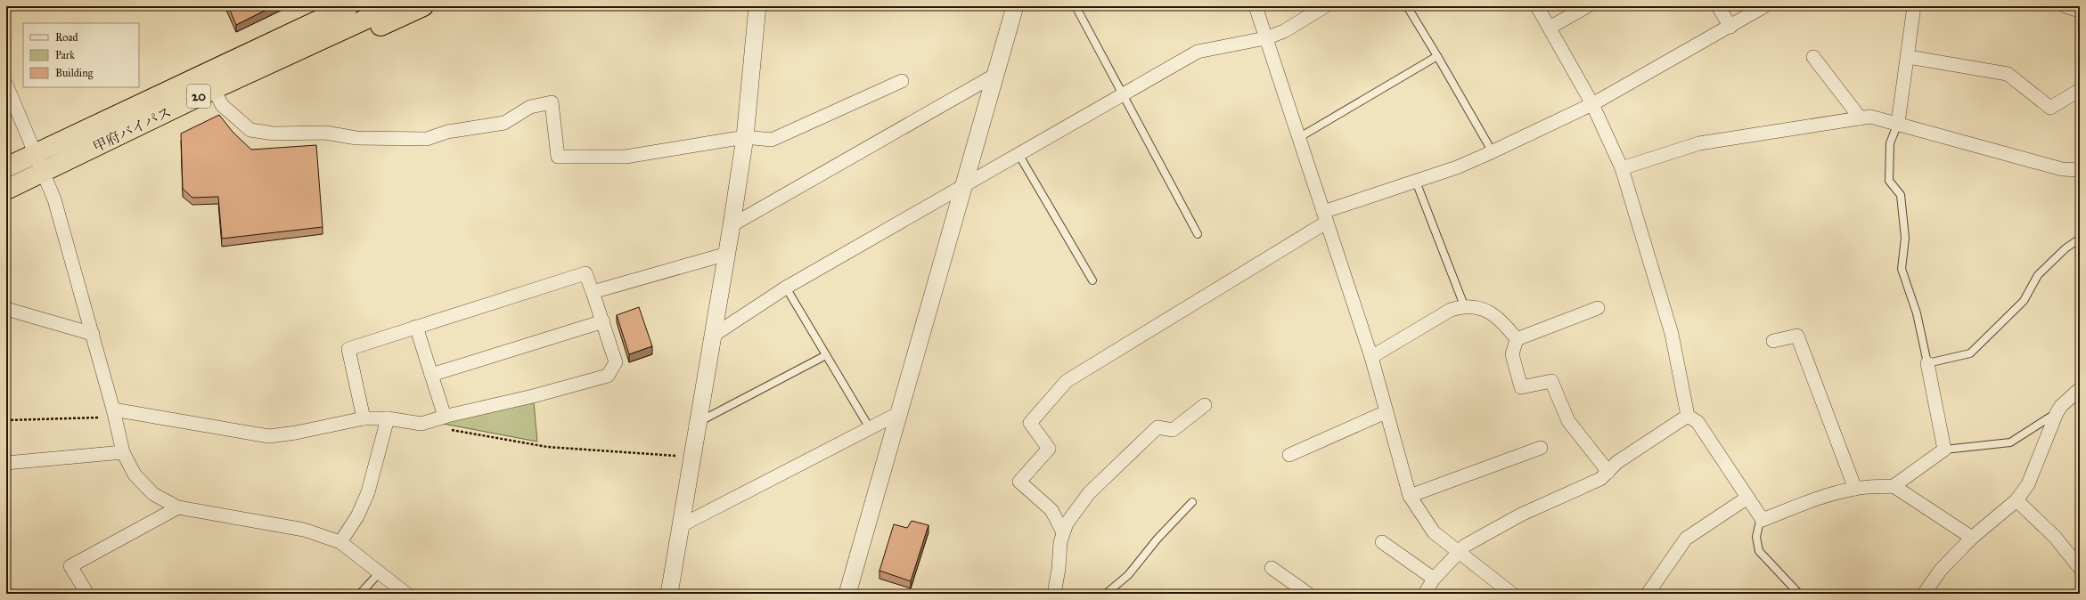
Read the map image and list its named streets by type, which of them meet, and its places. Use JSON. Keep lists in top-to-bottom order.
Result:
{
  "streets": {
    "highway": ["20", "甲府バイパス"]
  },
  "legend": ["Road", "Park", "Building"]
}
